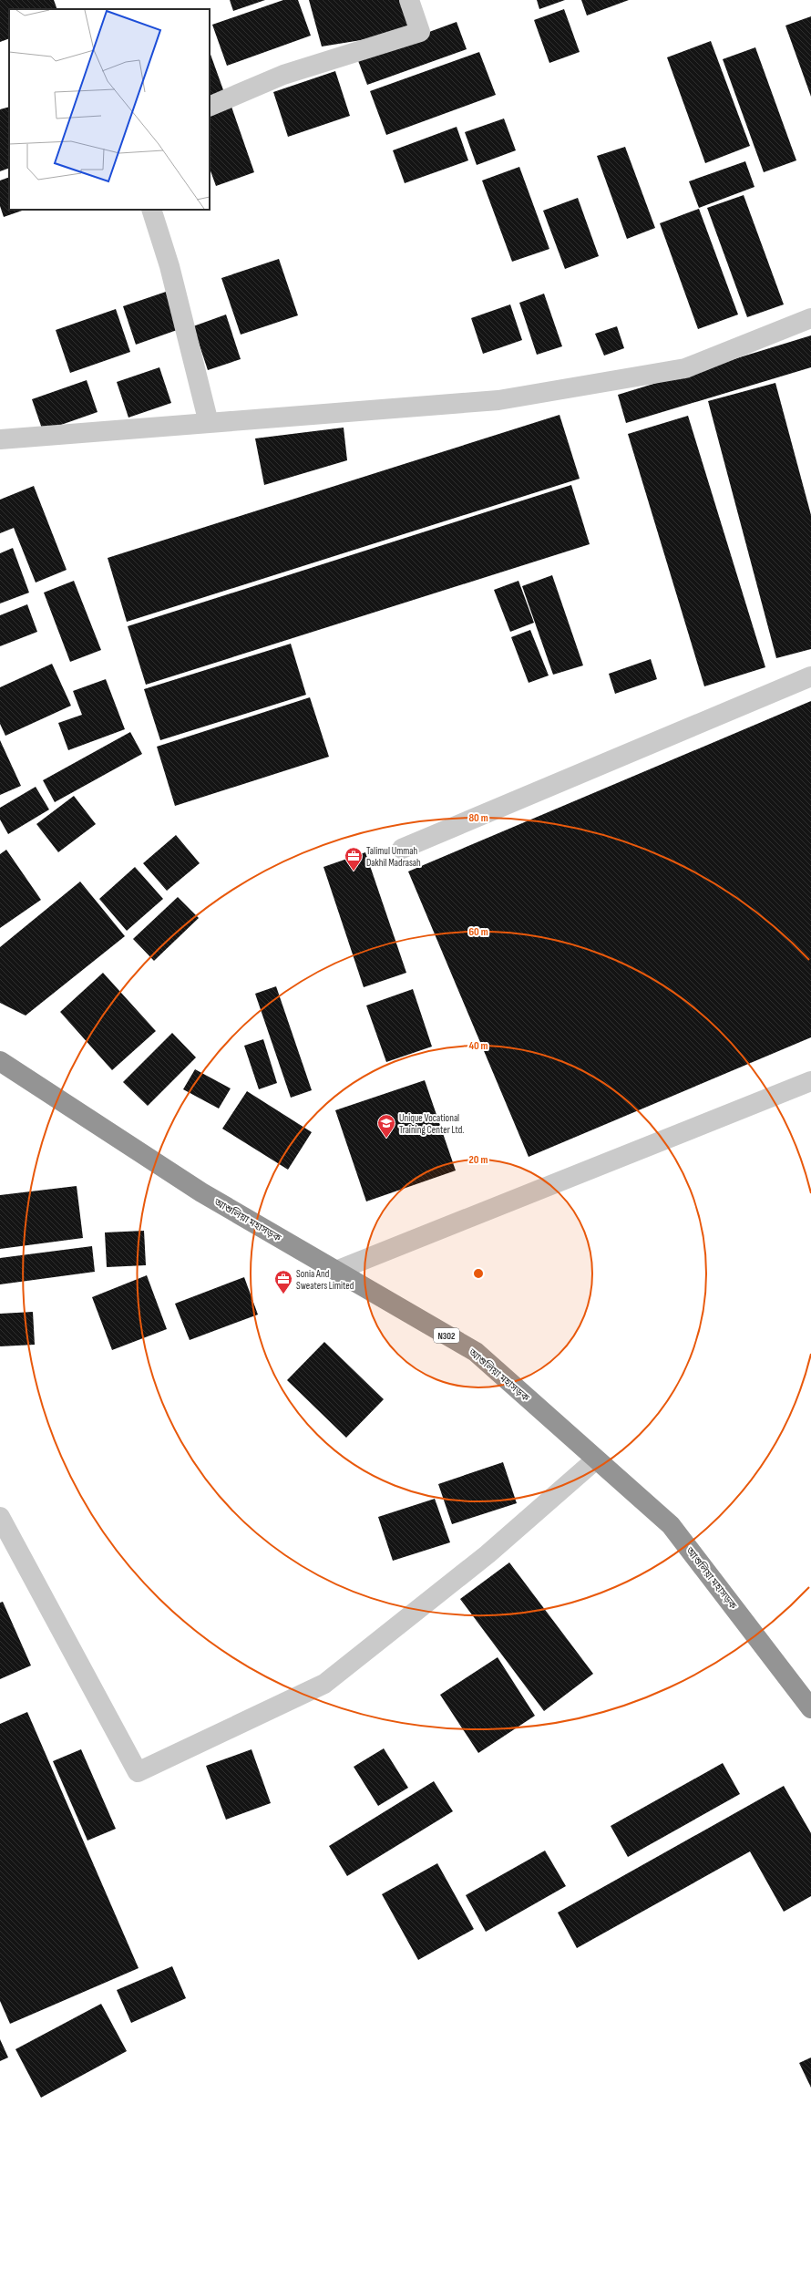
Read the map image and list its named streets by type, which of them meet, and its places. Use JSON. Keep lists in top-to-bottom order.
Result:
{
  "streets": {
    "highway": ["আশুলিয়া মহাসড়ক", "N302"]
  },
  "places": {
    "office": ["Talimul Ummah Dakhil Madrasah", "Sonia And Sweaters Limited"],
    "school or university": ["Unique Vocational Training Center Ltd."]
  },
  "rings": [
    "80 m",
    "60 m",
    "40 m",
    "20 m"
  ]
}
